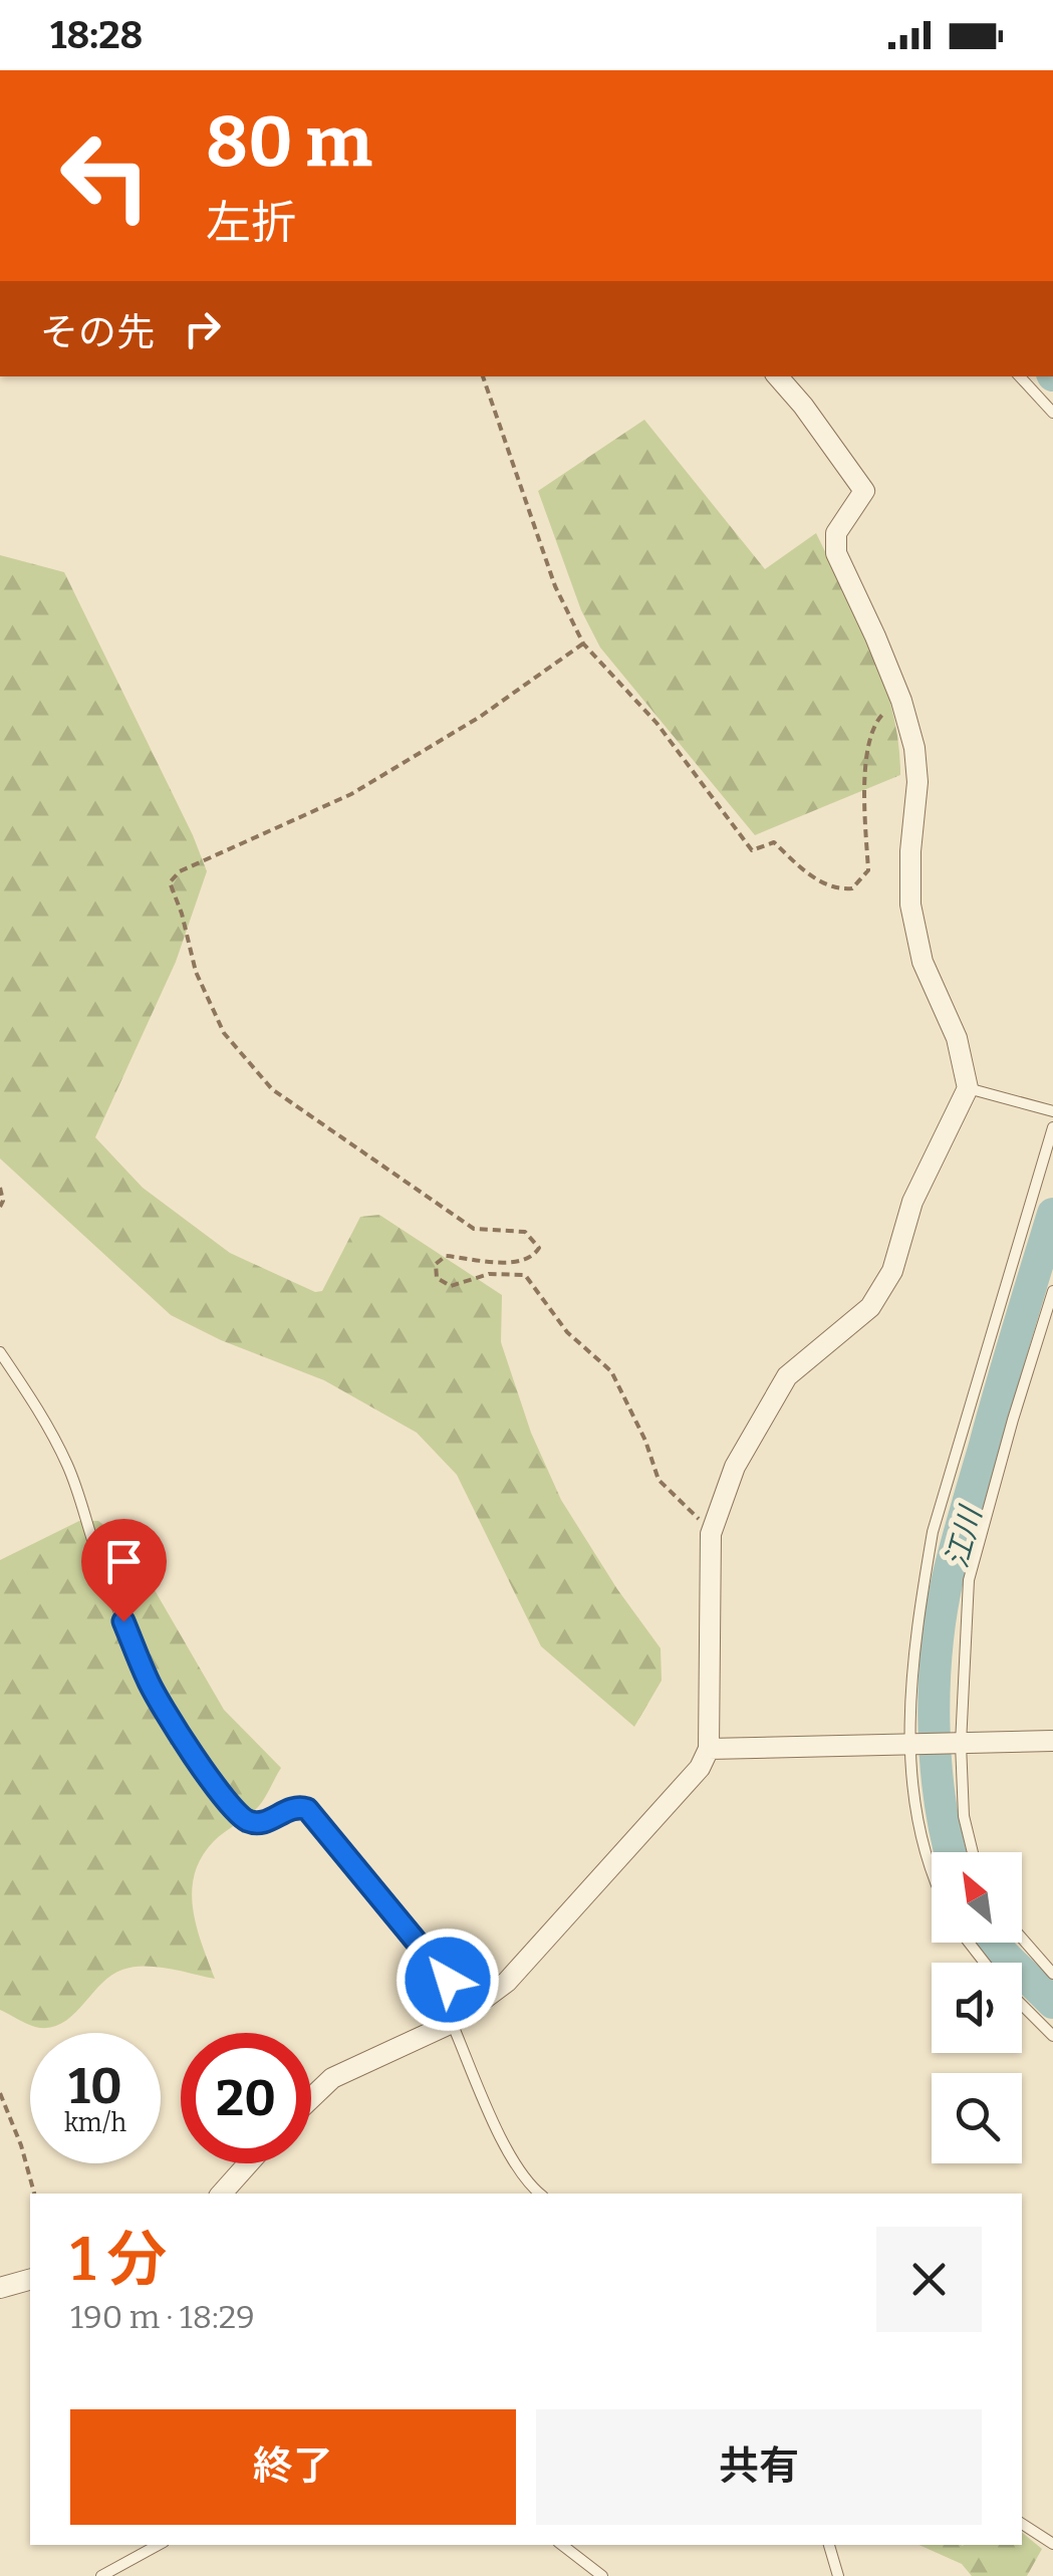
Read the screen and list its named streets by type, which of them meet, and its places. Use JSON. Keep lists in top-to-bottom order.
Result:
{
  "water": ["江川"],
  "north": "top left",
  "page": {
    "status": "18:28",
    "turn": ["80 m", "左折"],
    "then": "その先",
    "speed": "10 km/h",
    "limit": "20",
    "heading": ["1 分", "190 m · 18:29"],
    "buttons": ["終了", "共有"]
  }
}
